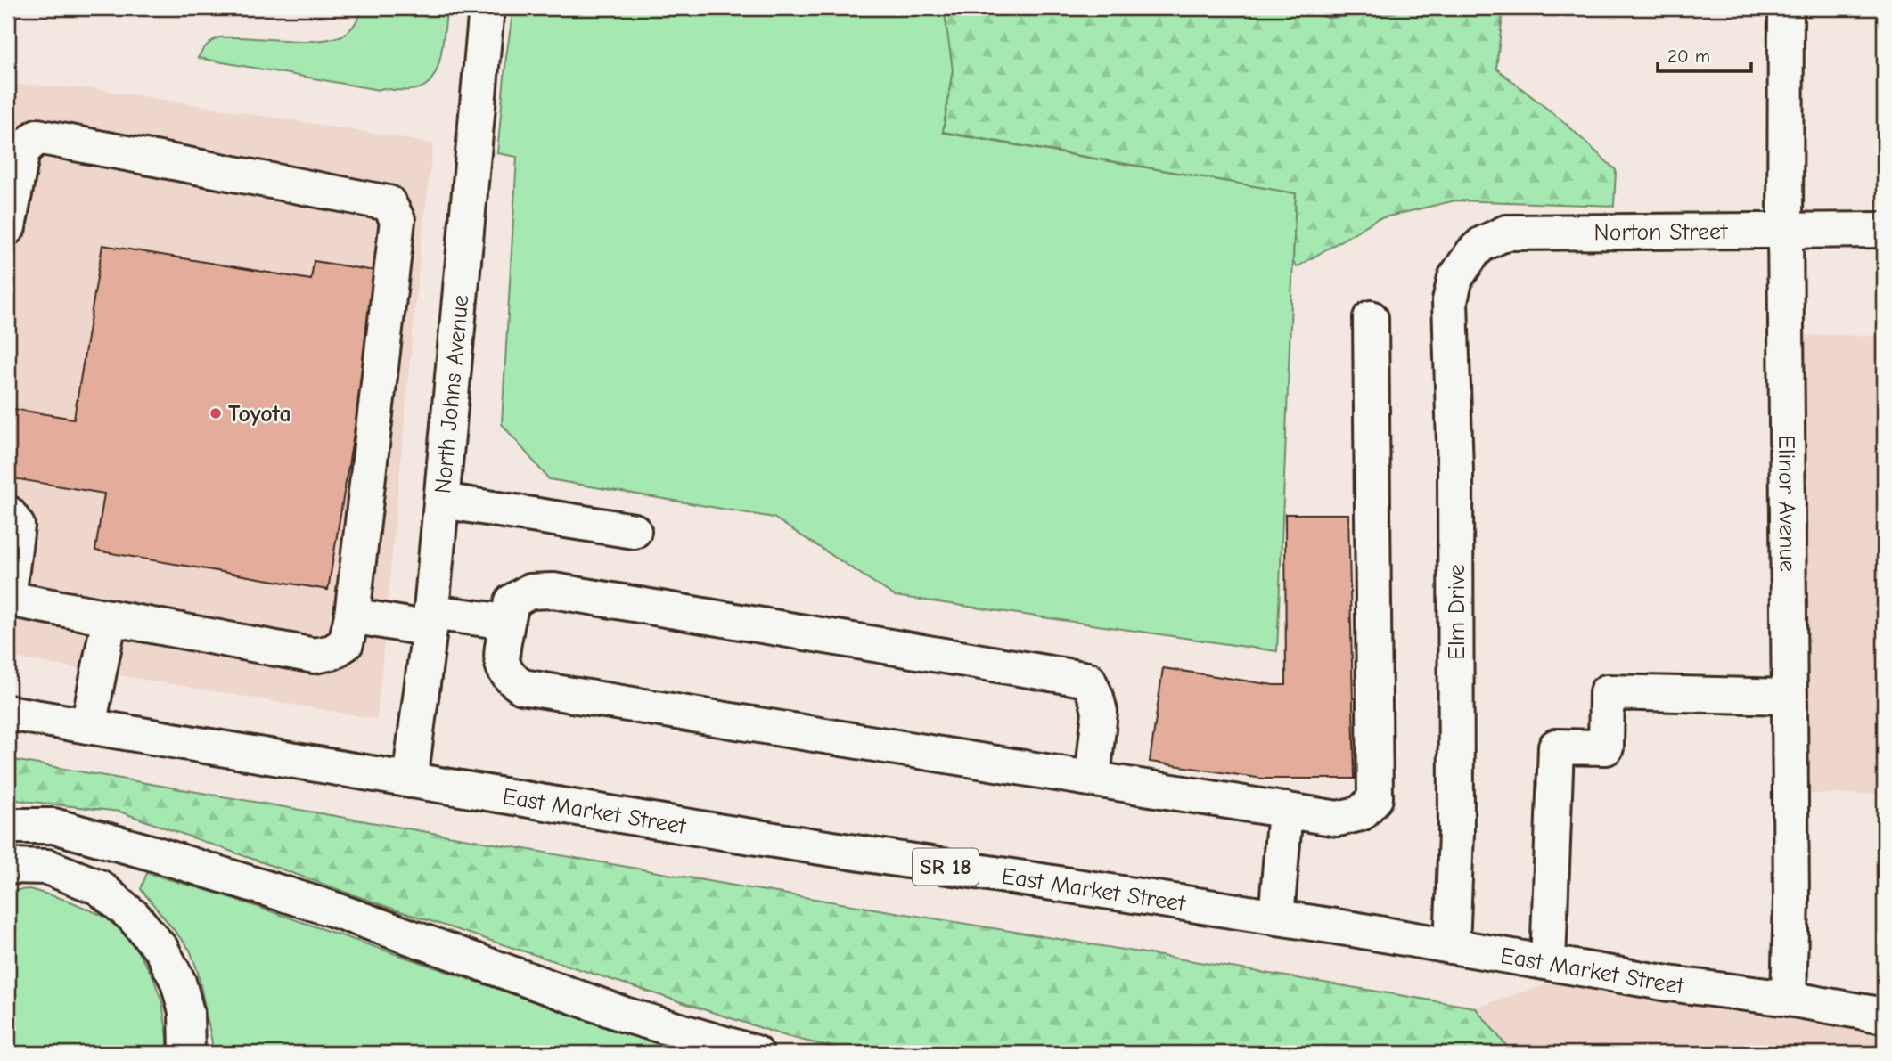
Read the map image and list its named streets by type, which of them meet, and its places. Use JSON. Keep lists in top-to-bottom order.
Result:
{
  "streets": {
    "main road": [
      "Norton Street",
      "North Johns Avenue",
      "Elinor Avenue",
      "Elm Drive",
      "East Market Street",
      "SR 18"
    ]
  },
  "crossings": [
    ["Norton Street", "Elinor Avenue"],
    ["Norton Street", "Elm Drive"],
    ["North Johns Avenue", "East Market Street"],
    ["Elinor Avenue", "East Market Street"],
    ["Elm Drive", "East Market Street"]
  ],
  "places": ["Toyota"],
  "scale_bar": "20 m"
}
